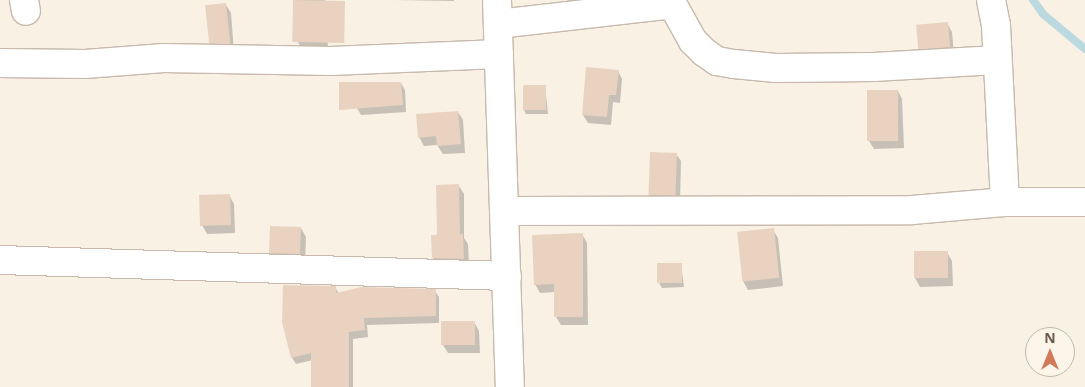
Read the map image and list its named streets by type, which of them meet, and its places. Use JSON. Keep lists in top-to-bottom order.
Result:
{
  "north": "top"
}
